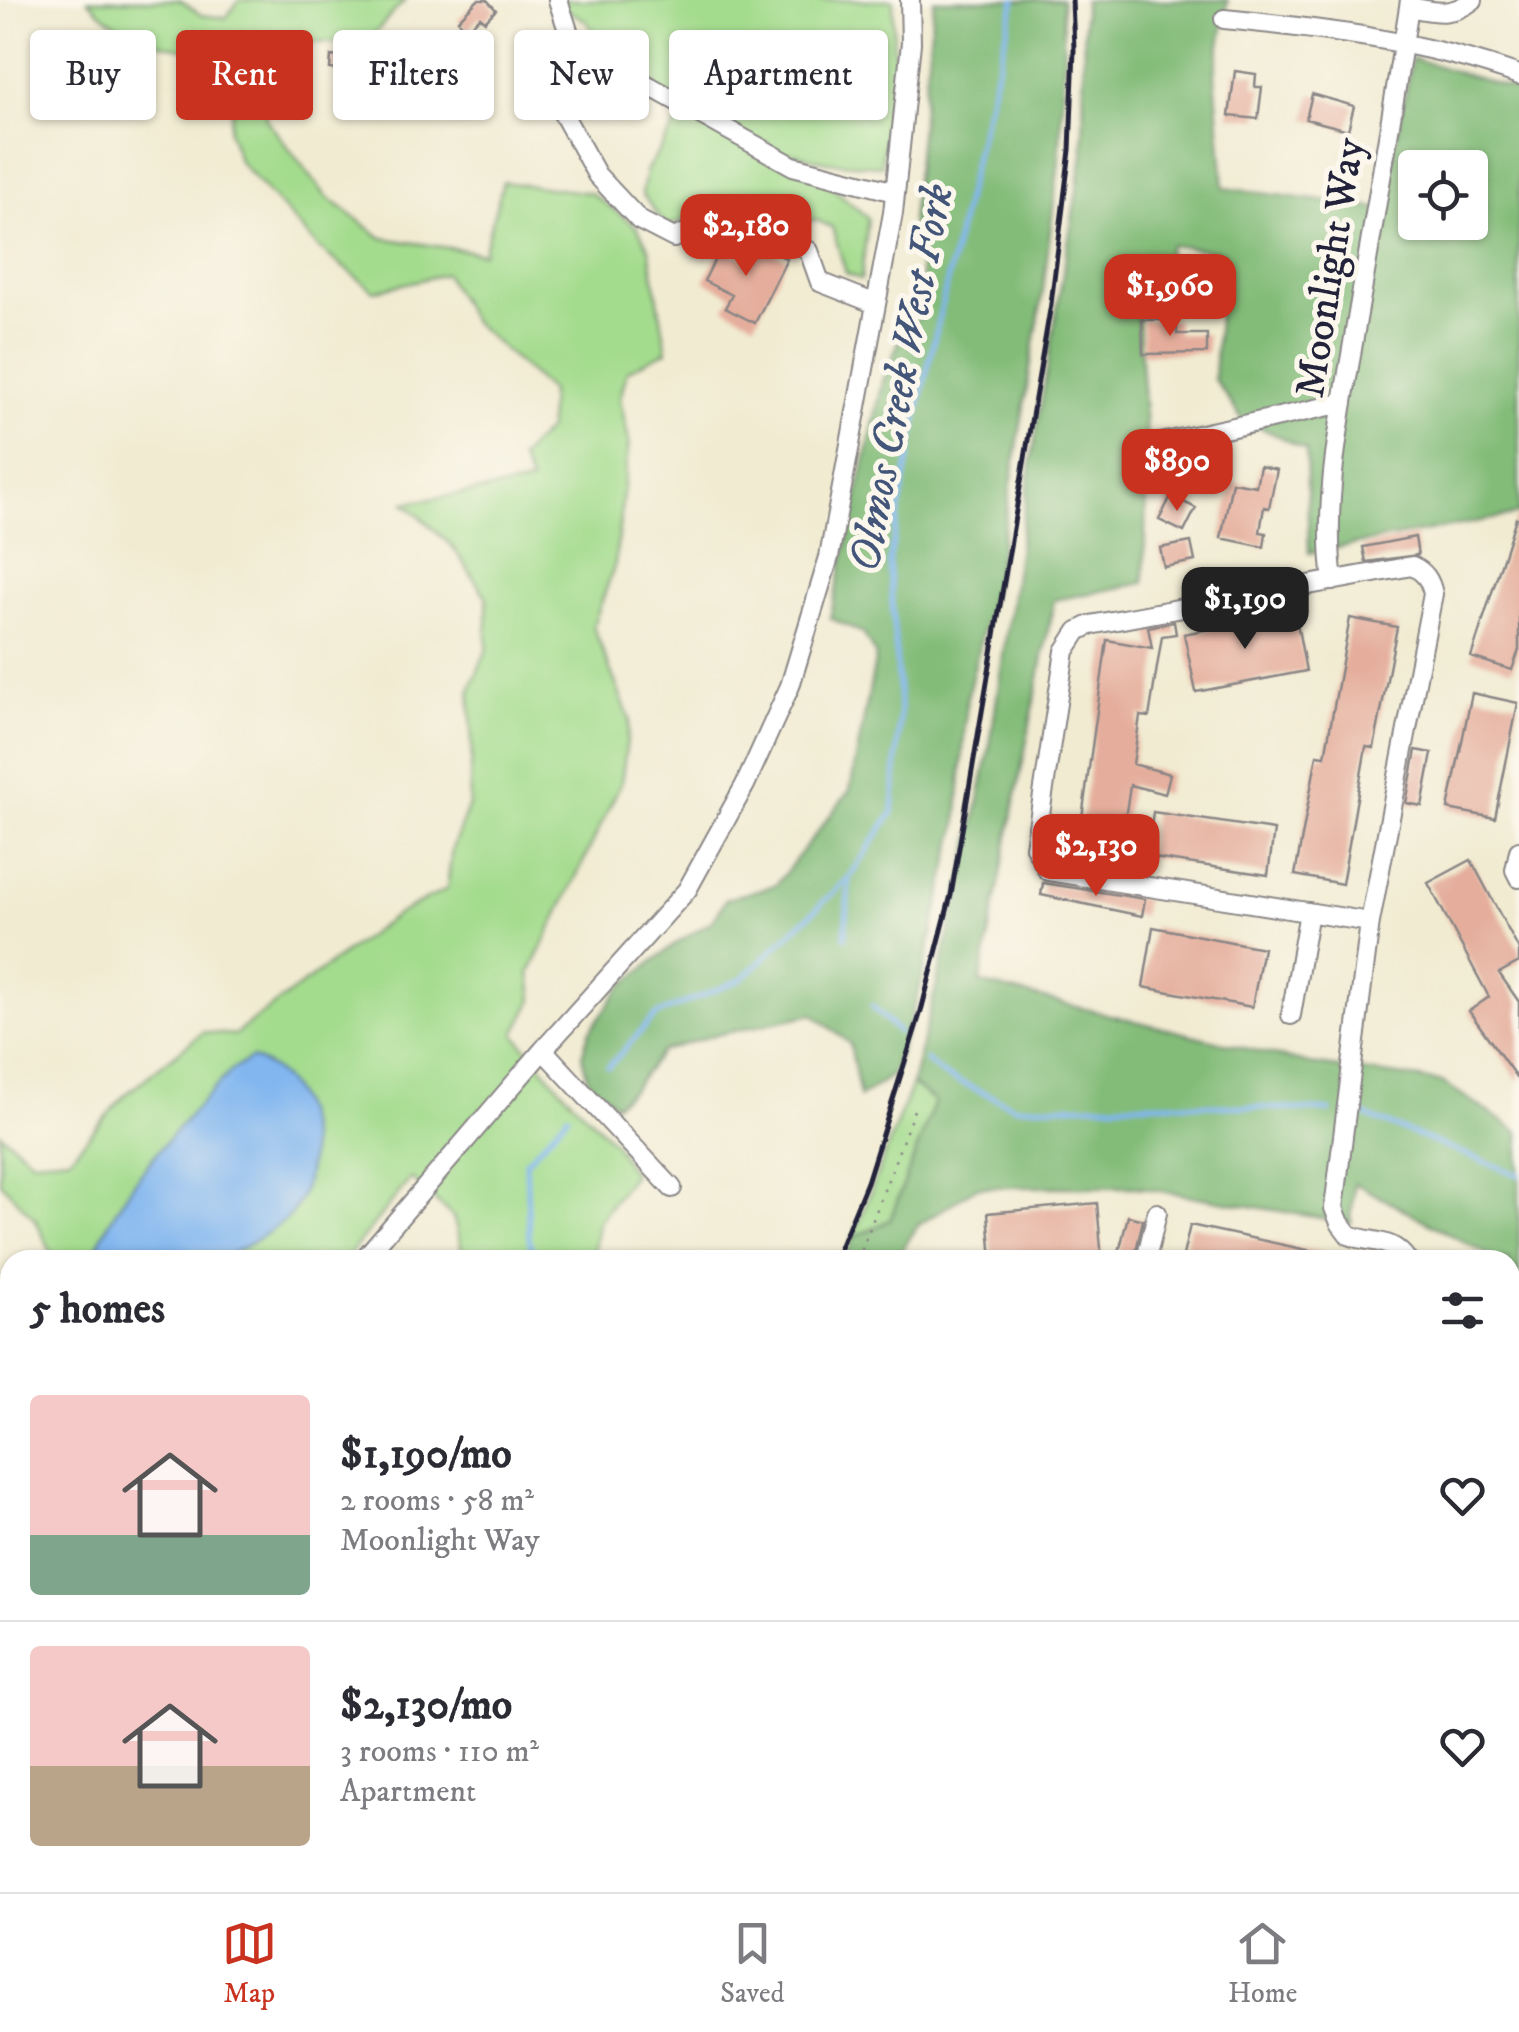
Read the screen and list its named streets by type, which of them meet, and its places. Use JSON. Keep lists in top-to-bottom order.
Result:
{
  "streets": {
    "street": ["Moonlight Way"]
  },
  "water": ["Olmos Creek West Fork"],
  "page": {
    "chip": [
      "Buy",
      "Rent",
      "Filters",
      "New",
      "Apartment"
    ],
    "price": [
      "$2,180",
      "$1,960",
      "$890",
      "$1,190",
      "$2,130"
    ],
    "heading": "5 homes",
    "list": [
      {
        "name": "$1,190/mo",
        "note": "2 rooms · 58 m² · Moonlight Way"
      },
      {
        "name": "$2,130/mo",
        "note": "3 rooms · 110 m² · Apartment"
      }
    ],
    "tabs": ["Map", "Saved", "Home"]
  }
}
